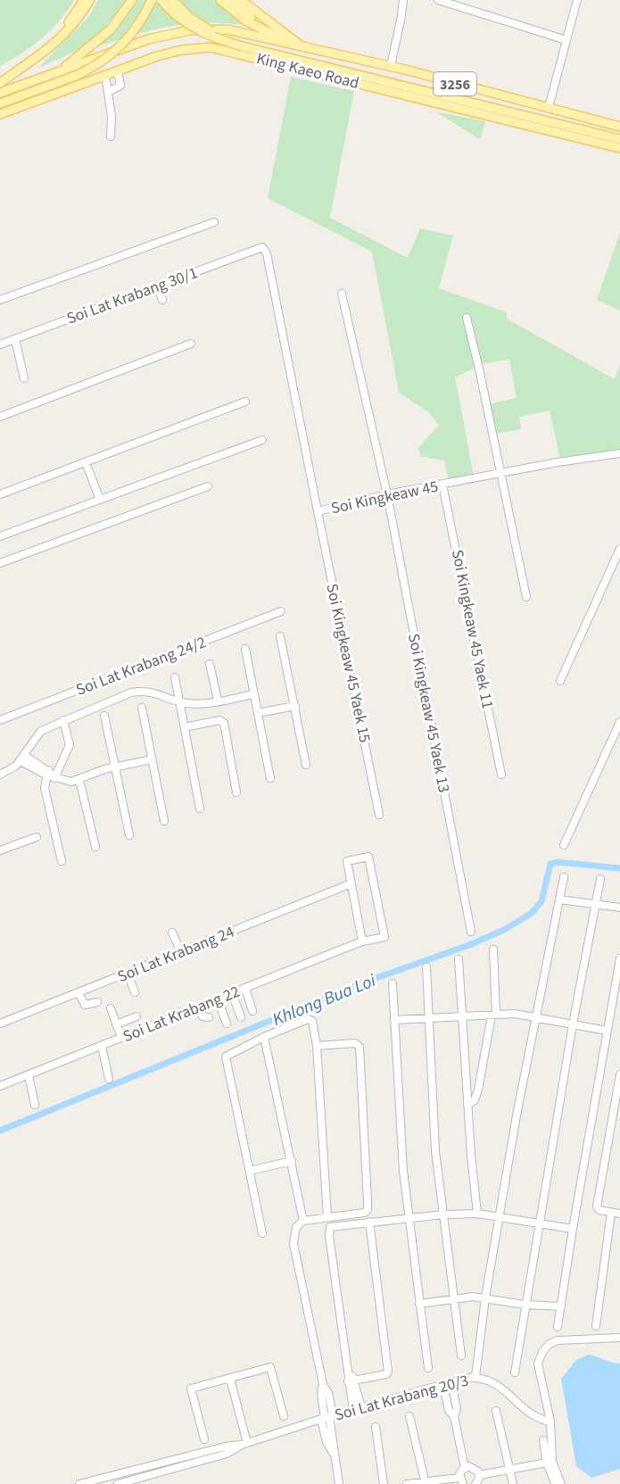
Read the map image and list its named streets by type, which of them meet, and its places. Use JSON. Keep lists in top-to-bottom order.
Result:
{
  "streets": {
    "main road": ["King Kaeo Road", "3256"],
    "street": [
      "Soi Lat Krabang 30/1",
      "Soi Kingkeaw 45",
      "Soi Kingkeaw 45 Yaek 11",
      "Soi Kingkeaw 45 Yaek 15",
      "Soi Lat Krabang 24/2",
      "Soi Kingkeaw 45 Yaek 13",
      "Soi Lat Krabang 24",
      "Soi Lat Krabang 22",
      "Soi Lat Krabang 20/3"
    ]
  },
  "crossings": [
    ["Soi Lat Krabang 30/1", "Soi Kingkeaw 45"],
    ["Soi Kingkeaw 45", "Soi Kingkeaw 45 Yaek 11"],
    ["Soi Kingkeaw 45", "Soi Kingkeaw 45 Yaek 15"],
    ["Soi Kingkeaw 45", "Soi Kingkeaw 45 Yaek 13"],
    ["Soi Lat Krabang 24", "Soi Lat Krabang 22"]
  ],
  "water": ["Khlong Bua Loi"]
}
